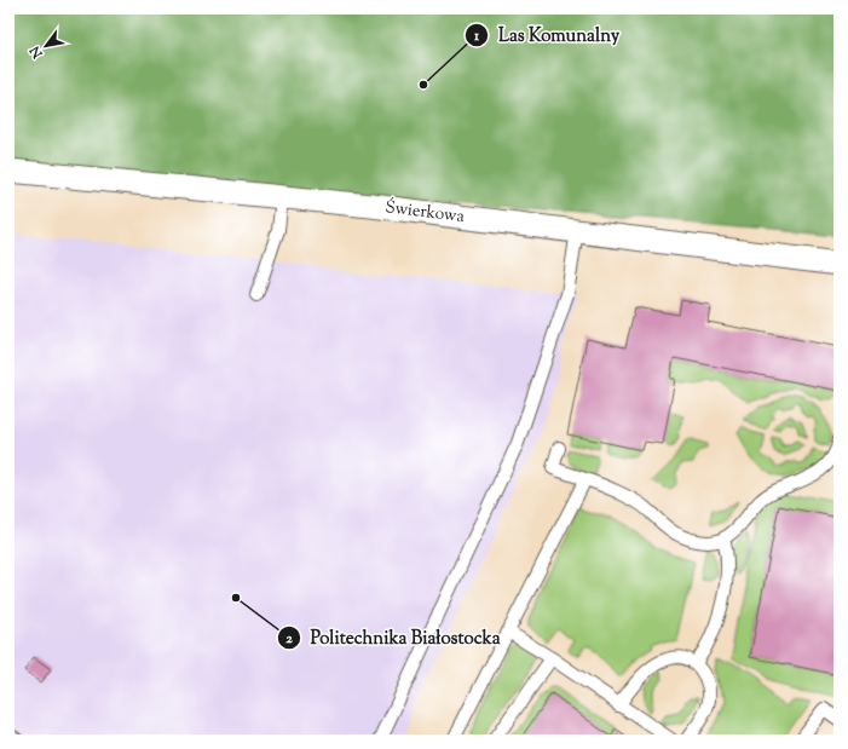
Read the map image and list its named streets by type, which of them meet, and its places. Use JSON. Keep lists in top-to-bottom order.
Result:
{
  "streets": {
    "street": ["Świerkowa"]
  },
  "places": ["Las Komunalny", "Politechnika Białostocka"],
  "north": "bottom left"
}
